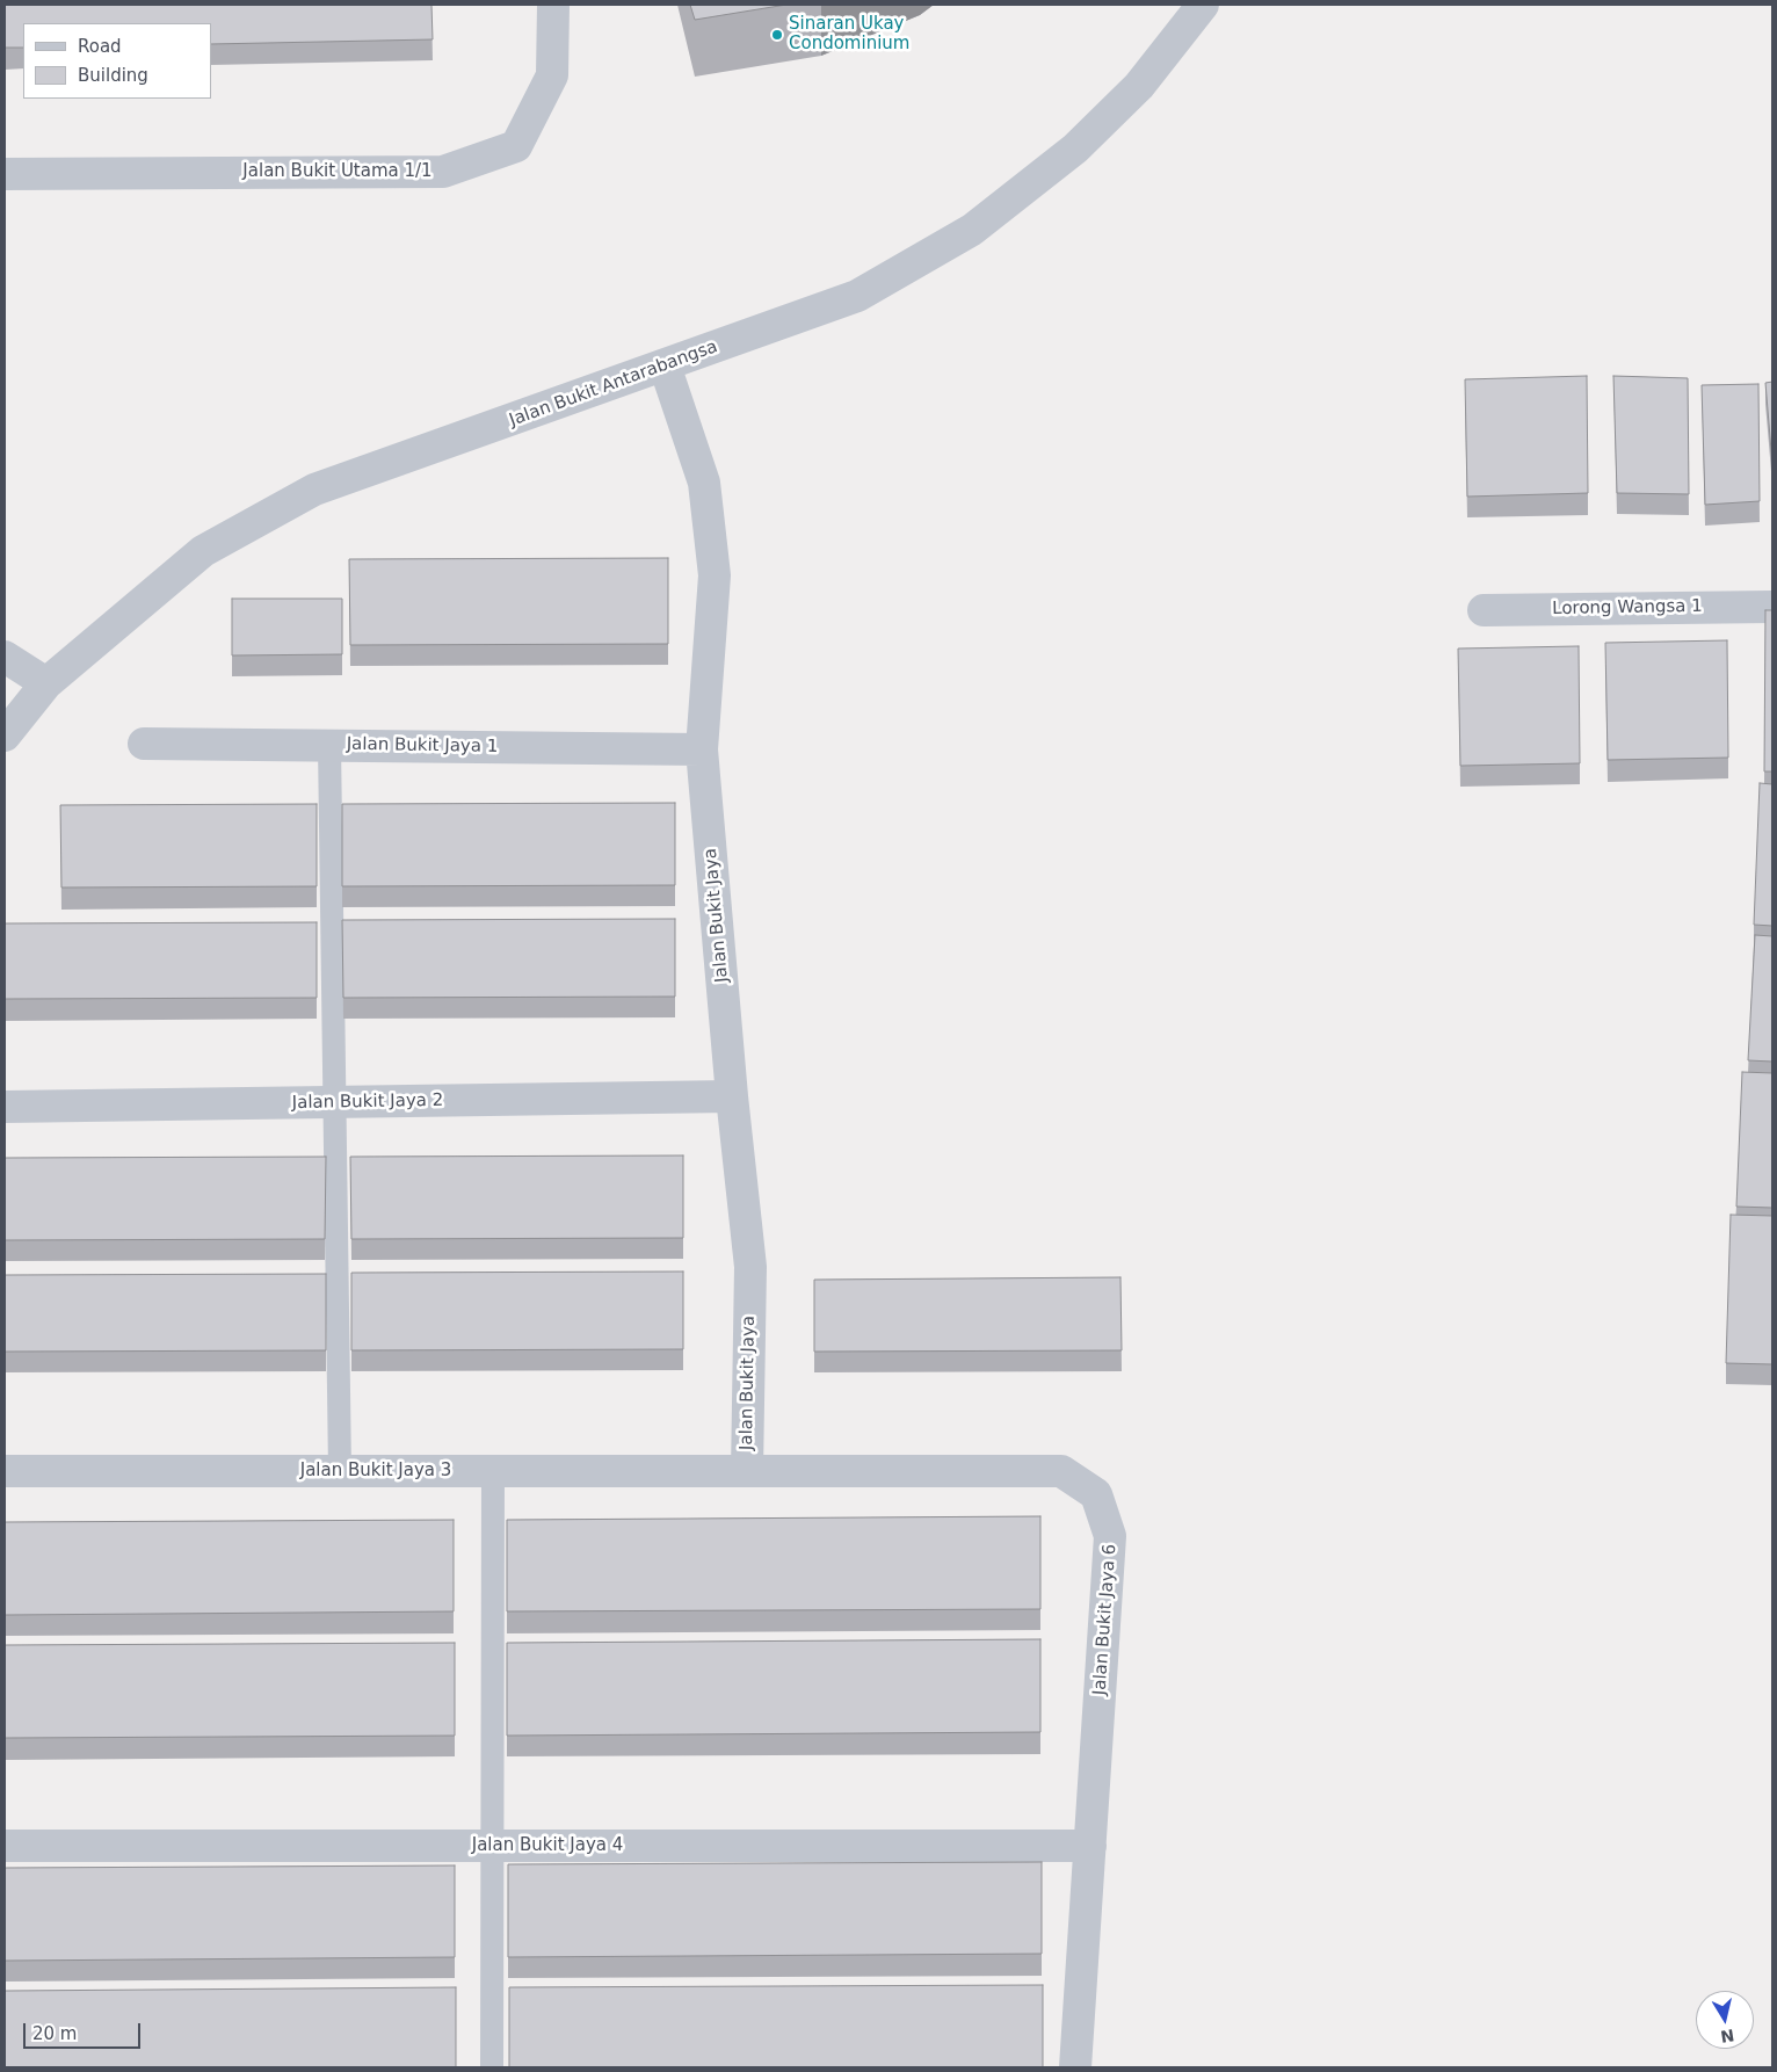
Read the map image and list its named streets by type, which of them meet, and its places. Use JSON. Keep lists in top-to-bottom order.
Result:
{
  "streets": {
    "street": [
      "Jalan Bukit Utama 1/1",
      "Jalan Bukit Antarabangsa",
      "Lorong Wangsa 1",
      "Jalan Bukit Jaya 1",
      "Jalan Bukit Jaya",
      "Jalan Bukit Jaya 2",
      "Jalan Bukit Jaya 3",
      "Jalan Bukit Jaya 6",
      "Jalan Bukit Jaya 4"
    ]
  },
  "crossings": [
    ["Jalan Bukit Antarabangsa", "Jalan Bukit Jaya"],
    ["Jalan Bukit Jaya 1", "Jalan Bukit Jaya"],
    ["Jalan Bukit Jaya", "Jalan Bukit Jaya 2"],
    ["Jalan Bukit Jaya", "Jalan Bukit Jaya 3"],
    ["Jalan Bukit Jaya", "Jalan Bukit Jaya 6"],
    ["Jalan Bukit Jaya 3", "Jalan Bukit Jaya 6"],
    ["Jalan Bukit Jaya 6", "Jalan Bukit Jaya 4"]
  ],
  "places": ["Sinaran Ukay Condominium"],
  "legend": ["Road", "Building"],
  "scale_bar": "20 m",
  "north": "bottom"
}
